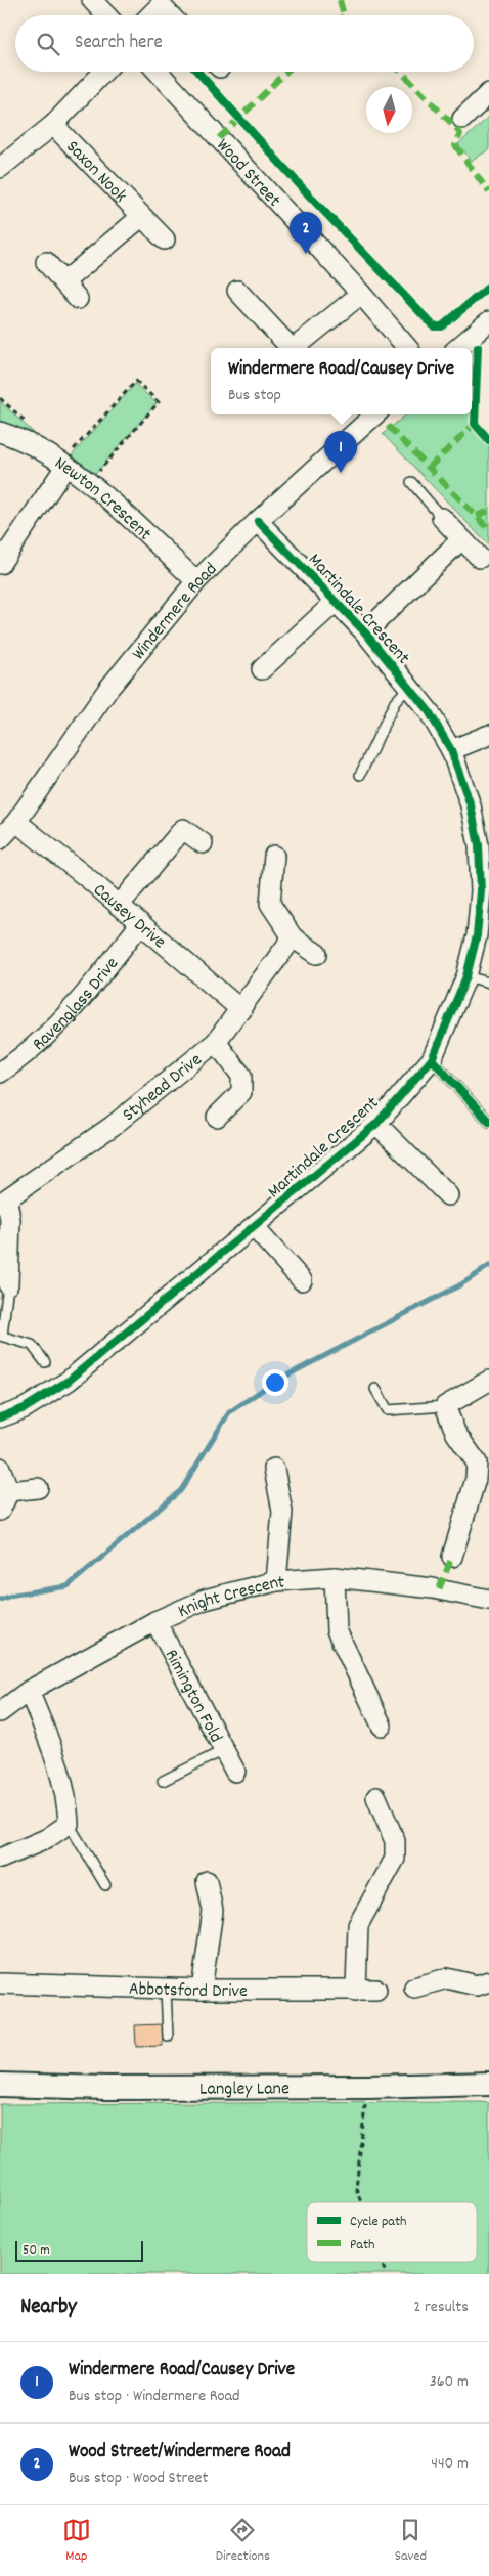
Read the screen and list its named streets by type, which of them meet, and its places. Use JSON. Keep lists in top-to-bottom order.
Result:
{
  "streets": {
    "street": [
      "Saxon Nook",
      "Wood Street",
      "Newton Crescent",
      "Martindale Crescent",
      "Windermere Road",
      "Causey Drive",
      "Ravenglass Drive",
      "Styhead Drive",
      "Knight Crescent",
      "Rimington Fold",
      "Abbotsford Drive",
      "Langley Lane"
    ]
  },
  "crossings": [
    ["Newton Crescent", "Windermere Road"],
    ["Martindale Crescent", "Windermere Road"],
    ["Windermere Road", "Causey Drive"],
    ["Causey Drive", "Ravenglass Drive"],
    ["Causey Drive", "Styhead Drive"],
    ["Knight Crescent", "Rimington Fold"]
  ],
  "legend": ["Cycle path", "Path"],
  "scale_bar": "50 m",
  "north": "bottom",
  "page": {
    "search": "Search here",
    "pins": ["2", "1"],
    "popup": ["Windermere Road/Causey Drive", "Bus stop"],
    "scale": "50 m",
    "heading": ["Nearby", "2 results"],
    "list": [
      {
        "mark": "1",
        "name": "Windermere Road/Causey Drive",
        "note": "Bus stop · Windermere Road",
        "value": "360 m"
      },
      {
        "mark": "2",
        "name": "Wood Street/Windermere Road",
        "note": "Bus stop · Wood Street",
        "value": "440 m"
      }
    ],
    "nav": ["Map", "Directions", "Saved"]
  }
}
